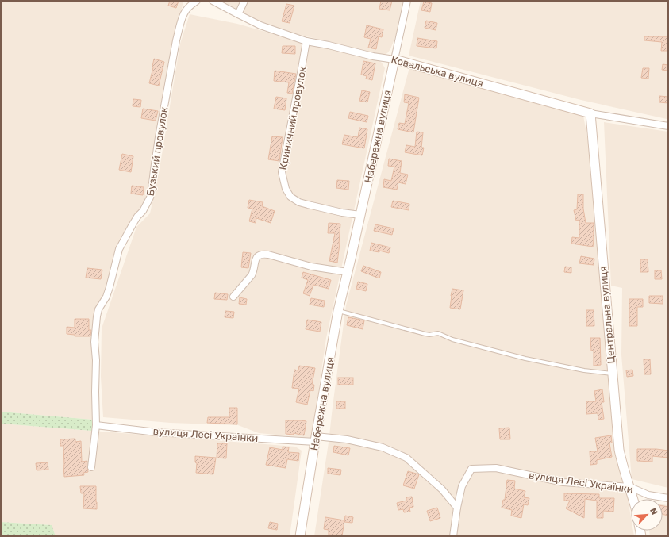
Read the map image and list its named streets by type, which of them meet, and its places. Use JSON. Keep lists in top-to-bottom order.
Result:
{
  "streets": {
    "street": [
      "Ковальська вулиця",
      "Криничний провулок",
      "Набережна вулиця",
      "Бузький провулок",
      "Центральна вулиця",
      "вулиця Лесі Українки"
    ]
  },
  "crossings": [
    ["Ковальська вулиця", "Криничний провулок"],
    ["Ковальська вулиця", "Набережна вулиця"],
    ["Ковальська вулиця", "Центральна вулиця"],
    ["Криничний провулок", "Набережна вулиця"],
    ["Набережна вулиця", "вулиця Лесі Українки"],
    ["Бузький провулок", "вулиця Лесі Українки"],
    ["Центральна вулиця", "вулиця Лесі Українки"]
  ],
  "north": "top right"
}
